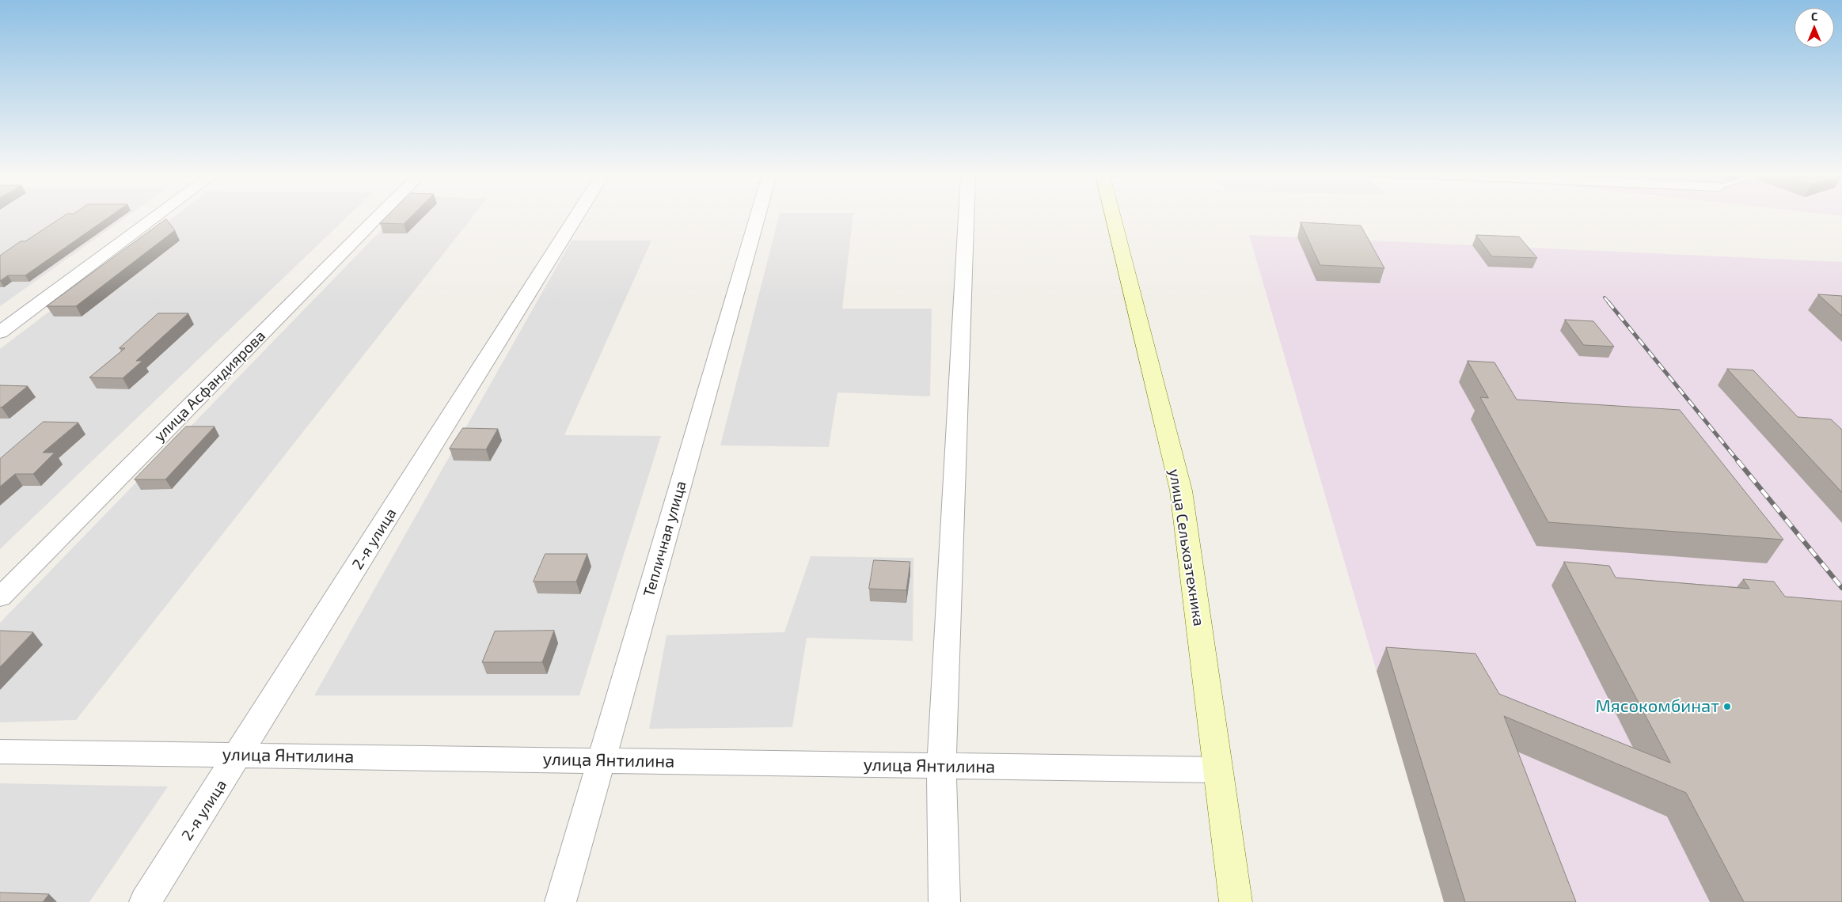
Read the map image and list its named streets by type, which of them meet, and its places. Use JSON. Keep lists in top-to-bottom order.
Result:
{
  "streets": {
    "main road": ["улица Сельхозтехника"],
    "street": [
      "улица Асфандиярова",
      "2-я улица",
      "Тепличная улица",
      "улица Янтилина"
    ]
  },
  "crossings": [
    ["2-я улица", "улица Янтилина"],
    ["Тепличная улица", "улица Янтилина"],
    ["улица Сельхозтехника", "улица Янтилина"]
  ],
  "places": ["Мясокомбинат"],
  "north": "top"
}
